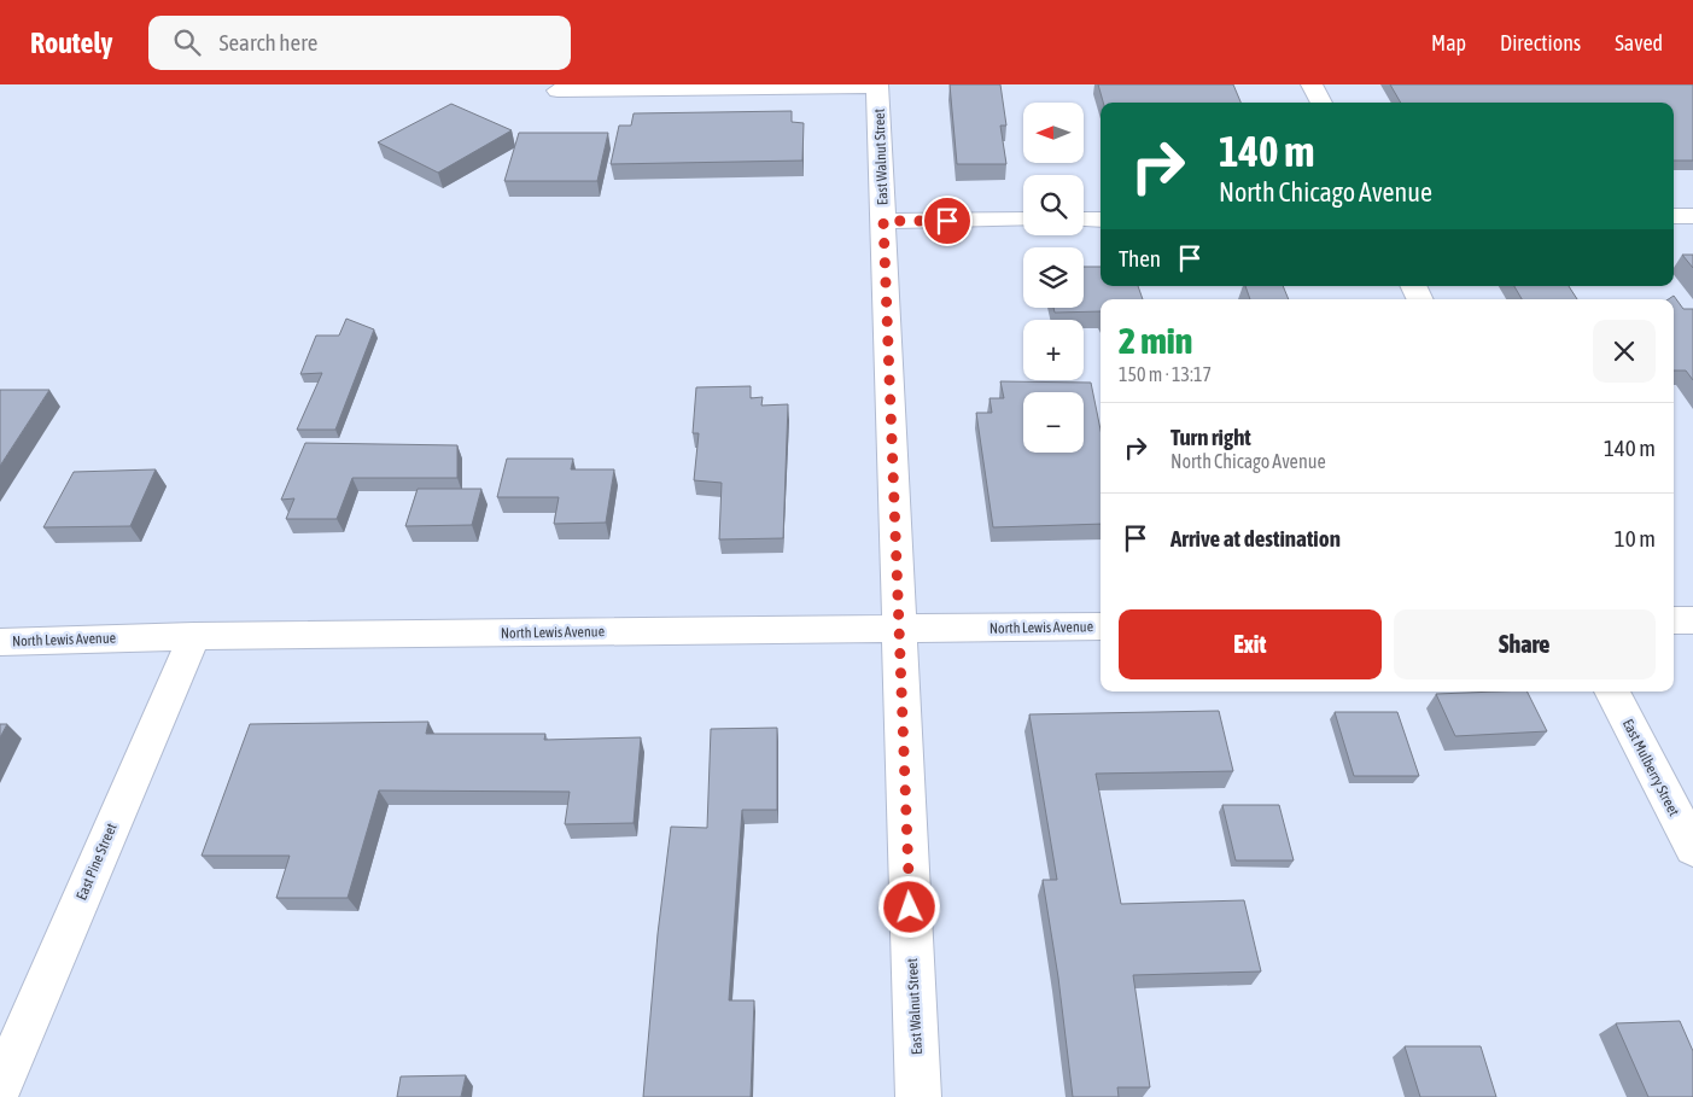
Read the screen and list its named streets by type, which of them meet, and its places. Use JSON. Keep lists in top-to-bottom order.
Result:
{
  "streets": {
    "street": [
      "East Walnut Street",
      "North Lewis Avenue",
      "East Mulberry Street",
      "East Pine Street"
    ]
  },
  "crossings": [
    ["East Walnut Street", "North Lewis Avenue"],
    ["North Lewis Avenue", "East Pine Street"]
  ],
  "north": "left",
  "page": {
    "header": "Routely",
    "search": "Search here",
    "nav": ["Map", "Directions", "Saved"],
    "map_buttons": ["+", "−"],
    "turn": ["140 m", "North Chicago Avenue"],
    "then": "Then",
    "heading": ["2 min", "150 m · 13:17"],
    "list": [
      {
        "name": "Turn right",
        "note": "North Chicago Avenue",
        "value": "140 m"
      },
      {
        "name": "Arrive at destination",
        "value": "10 m"
      }
    ],
    "buttons": ["Exit", "Share"]
  }
}
